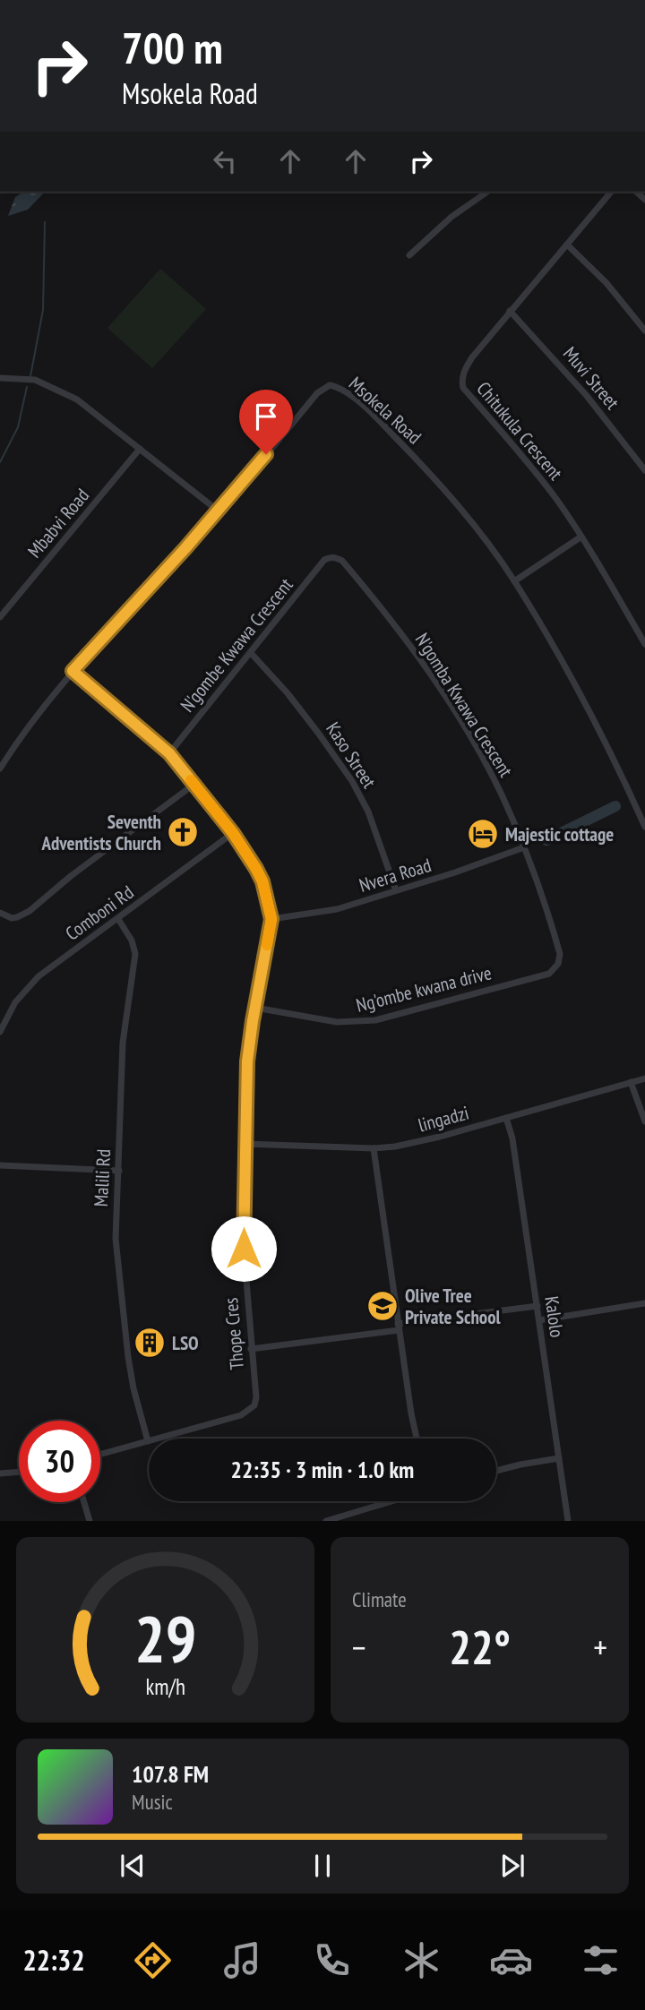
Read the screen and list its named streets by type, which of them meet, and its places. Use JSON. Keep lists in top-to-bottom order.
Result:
{
  "streets": {
    "street": [
      "Muvi Street",
      "Msokela Road",
      "Chitukula Crescent",
      "Mbabvi Road",
      "N'gombe Kwawa Crescent",
      "N'gomba Kwawa Crescent",
      "Kaso Street",
      "Nvera Road",
      "Comboni Rd",
      "Ng'ombe kwana drive",
      "lingadzi",
      "Malili Rd",
      "Kalolo",
      "Thope Cres"
    ]
  },
  "crossings": [
    ["Muvi Street", "Chitukula Crescent"],
    ["Msokela Road", "Thope Cres"],
    ["N'gombe Kwawa Crescent", "N'gomba Kwawa Crescent"],
    ["N'gombe Kwawa Crescent", "Kaso Street"],
    ["N'gombe Kwawa Crescent", "Thope Cres"],
    ["N'gomba Kwawa Crescent", "Nvera Road"],
    ["N'gomba Kwawa Crescent", "Ng'ombe kwana drive"],
    ["Kaso Street", "Nvera Road"],
    ["Nvera Road", "Thope Cres"],
    ["Comboni Rd", "Malili Rd"],
    ["Comboni Rd", "Thope Cres"],
    ["Ng'ombe kwana drive", "Thope Cres"],
    ["lingadzi", "Kalolo"],
    ["lingadzi", "Thope Cres"],
    ["Malili Rd", "Thope Cres"]
  ],
  "places": {
    "church": ["Seventh Adventists Church"],
    "hotel": ["Majestic cottage"],
    "school or university": ["Olive Tree Private School"],
    "building": ["LSO"]
  },
  "page": {
    "turn": ["700 m", "Msokela Road"],
    "limit": "30",
    "trip": "22:35 · 3 min · 1.0 km",
    "tile": "Climate",
    "heat": ["−", "22°", "+"],
    "song": ["107.8 FM", "Music"],
    "tabs": "22:32",
    "gauge": ["29", "km/h"]
  }
}
